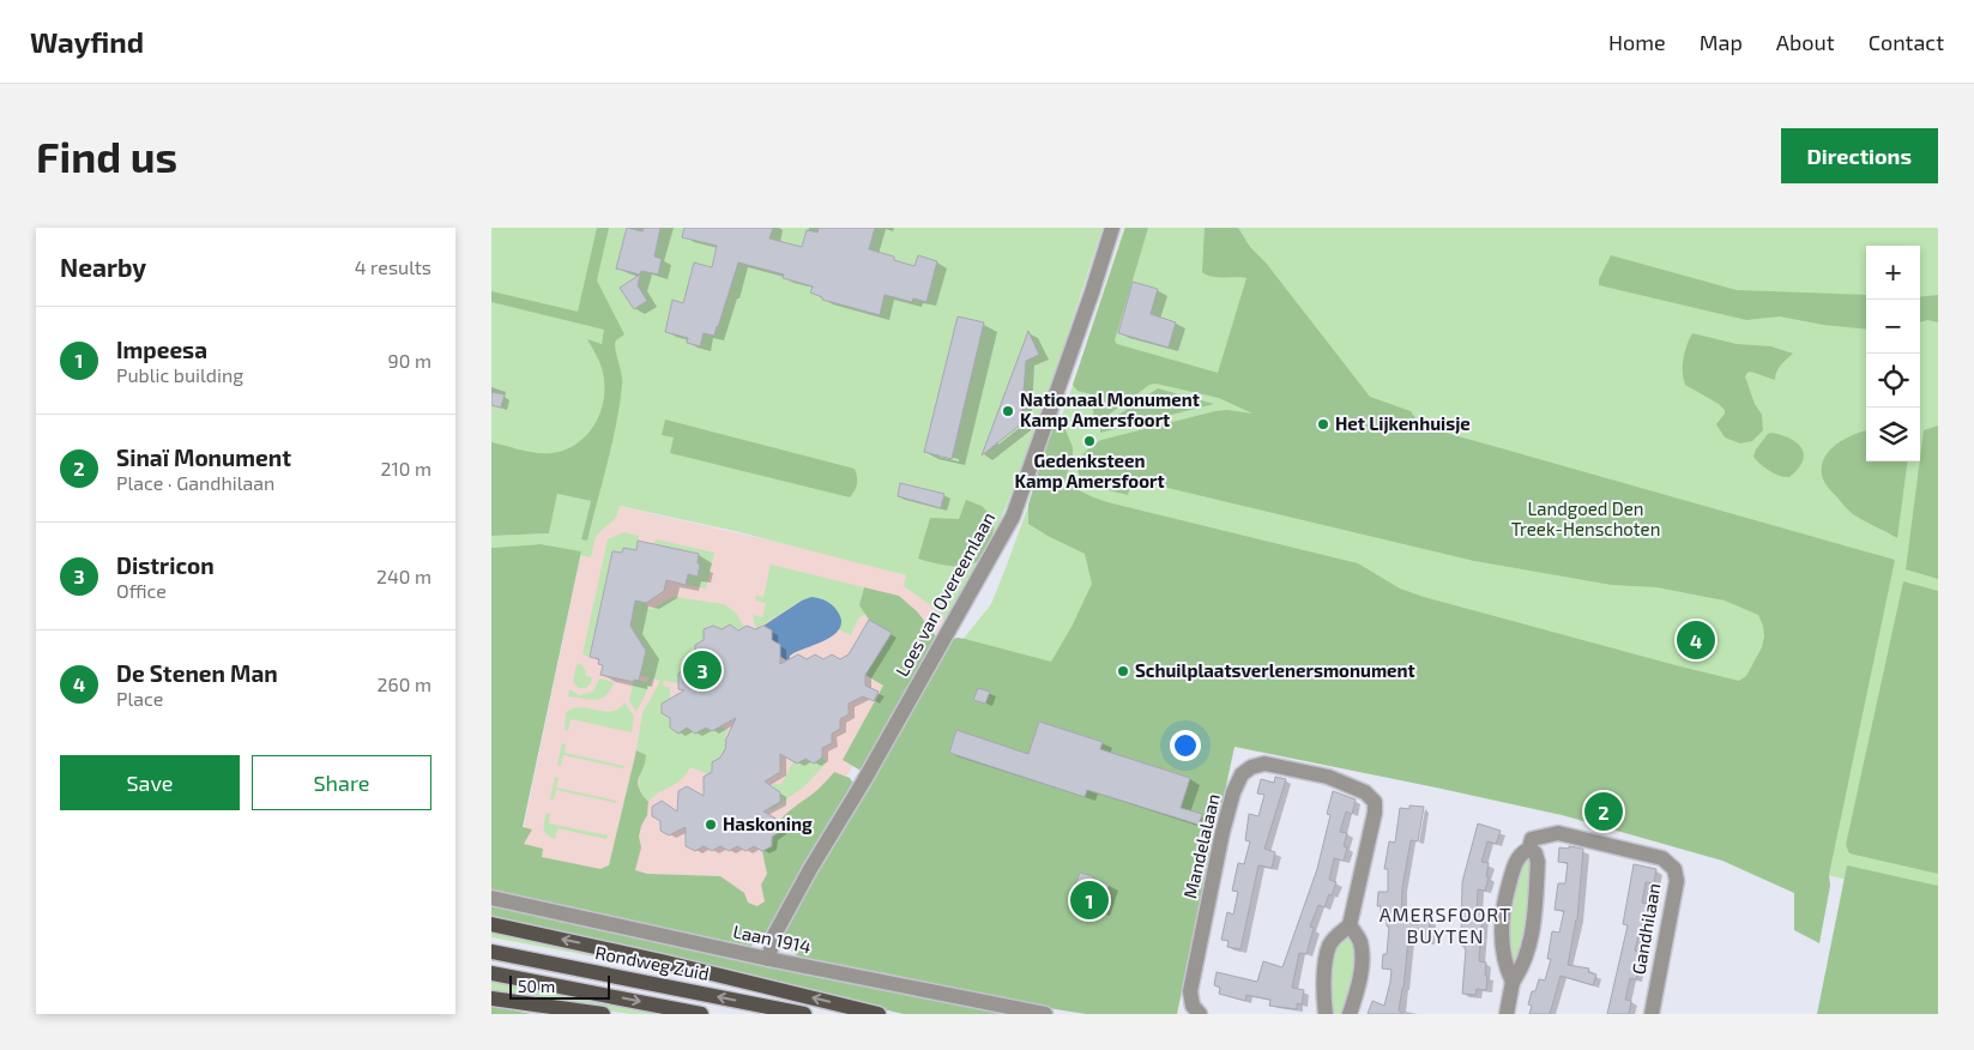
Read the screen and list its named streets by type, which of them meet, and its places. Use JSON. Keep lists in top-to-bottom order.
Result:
{
  "streets": {
    "main road": ["Rondweg Zuid"],
    "street": [
      "Loes van Overeemlaan",
      "Mandelalaan",
      "Gandhilaan",
      "Laan 1914"
    ]
  },
  "crossings": [
    ["Loes van Overeemlaan", "Laan 1914"]
  ],
  "districts": ["AMERSFOORT BUYTEN"],
  "parks": ["Landgoed Den Treek-Henschoten"],
  "places": [
    "Nationaal Monument Kamp Amersfoort",
    "Het Lijkenhuisje",
    "Gedenksteen Kamp Amersfoort",
    "Schuilplaatsverlenersmonument",
    "Haskoning"
  ],
  "scale_bar": "50 m",
  "page": {
    "header": "Wayfind",
    "nav": [
      "Home",
      "Map",
      "About",
      "Contact"
    ],
    "buttons": [
      "Directions",
      ["Save", "Share"]
    ],
    "title": "Find us",
    "heading": ["Nearby", "4 results"],
    "map_buttons": ["+", "−"],
    "list": [
      {
        "mark": "1",
        "name": "Impeesa",
        "note": "Public building",
        "value": "90 m"
      },
      {
        "mark": "2",
        "name": "Sinaï Monument",
        "note": "Place · Gandhilaan",
        "value": "210 m"
      },
      {
        "mark": "3",
        "name": "Districon",
        "note": "Office",
        "value": "240 m"
      },
      {
        "mark": "4",
        "name": "De Stenen Man",
        "note": "Place",
        "value": "260 m"
      }
    ],
    "pins": [
      "4",
      "3",
      "2",
      "1"
    ],
    "scale": "50 m"
  }
}
